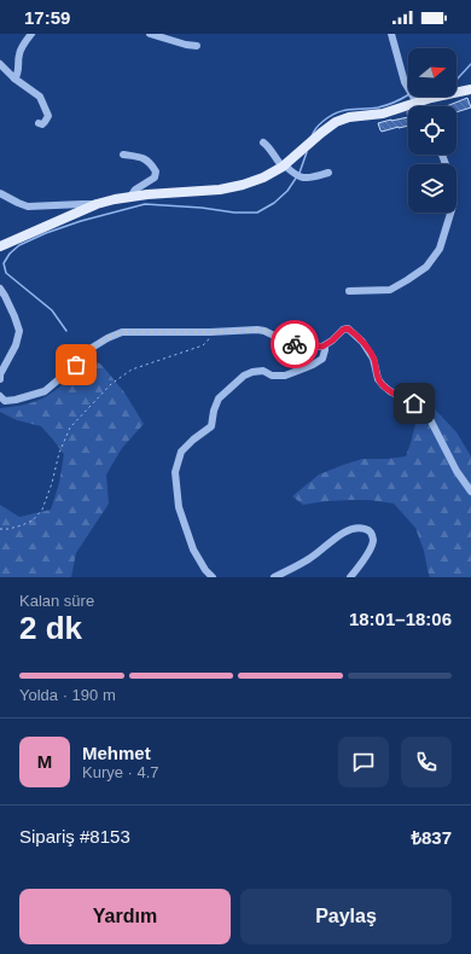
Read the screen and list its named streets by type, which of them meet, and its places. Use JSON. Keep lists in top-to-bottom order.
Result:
{
  "north": "right",
  "page": {
    "status": "17:59",
    "heading": ["2 dk", "Kalan süre", "18:01–18:06"],
    "panel": [
      "Mehmet",
      "Kurye · 4.7",
      "Sipariş #8153",
      "₺837"
    ],
    "bar": "Yolda · 190 m",
    "round": "M",
    "buttons": ["Yardım", "Paylaş"]
  }
}
